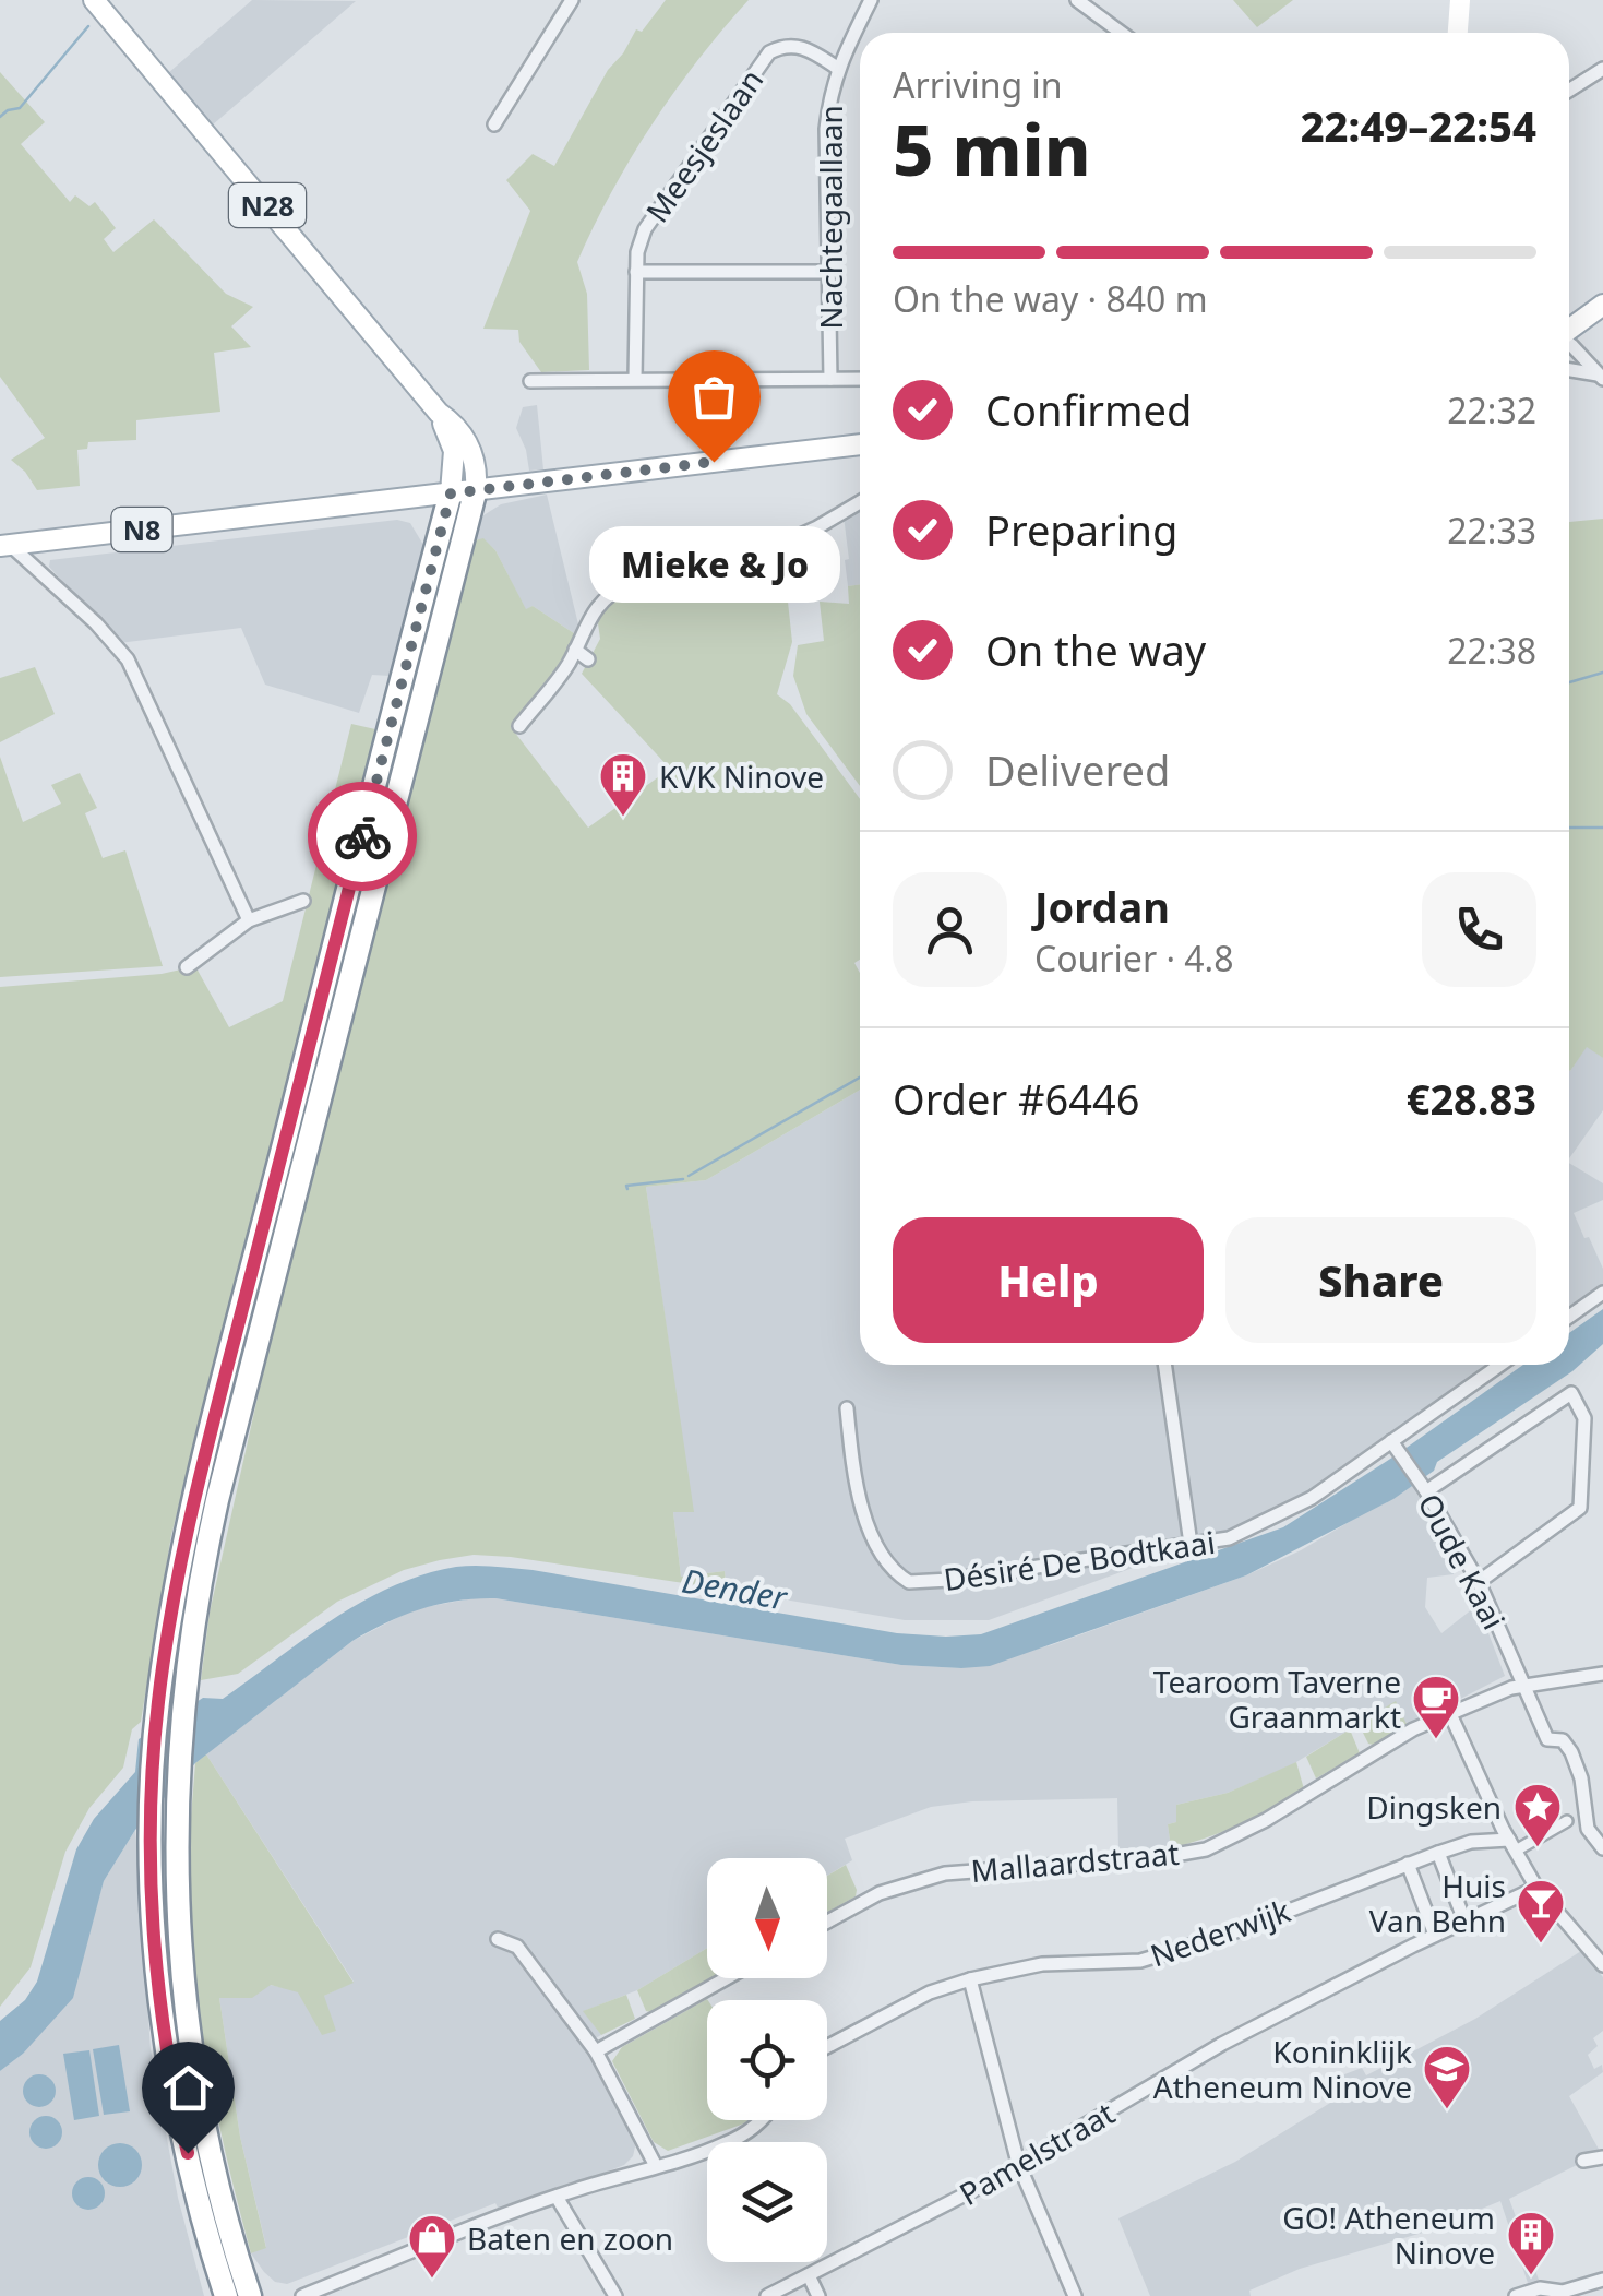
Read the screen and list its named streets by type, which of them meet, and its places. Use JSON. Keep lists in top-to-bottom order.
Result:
{
  "streets": {
    "highway": ["N28"],
    "main road": ["N8"],
    "street": [
      "Meesjeslaan",
      "Nachtegaallaan",
      "Désiré De Bodtkaai",
      "Oude Kaai",
      "Mallaardstraat",
      "Nederwijk",
      "Pamelstraat"
    ]
  },
  "crossings": [
    ["Meesjeslaan", "Nachtegaallaan"],
    ["N28", "N8"],
    ["Désiré De Bodtkaai", "Oude Kaai"],
    ["Oude Kaai", "Mallaardstraat"]
  ],
  "water": ["Dender"],
  "places": {
    "other": ["Mieke & Jo"],
    "building": ["KVK Ninove", "GO! Atheneum Ninove"],
    "cafe": ["Tearoom Taverne Graanmarkt"],
    "place": ["Dingsken"],
    "bar": ["Huis Van Behn"],
    "school or university": ["Koninklijk Atheneum Ninove"],
    "shop": ["Baten en zoon"]
  },
  "north": "bottom",
  "page": {
    "heading": ["5 min", "Arriving in", "22:49–22:54"],
    "panel": [
      "Jordan",
      "Courier · 4.8",
      "Order #6446",
      "€28.83"
    ],
    "bar": "On the way · 840 m",
    "list": [
      ["Confirmed", "22:32"],
      ["Preparing", "22:33"],
      ["On the way", "22:38"],
      "Delivered"
    ],
    "bubble": "Mieke & Jo",
    "buttons": ["Help", "Share"]
  }
}
